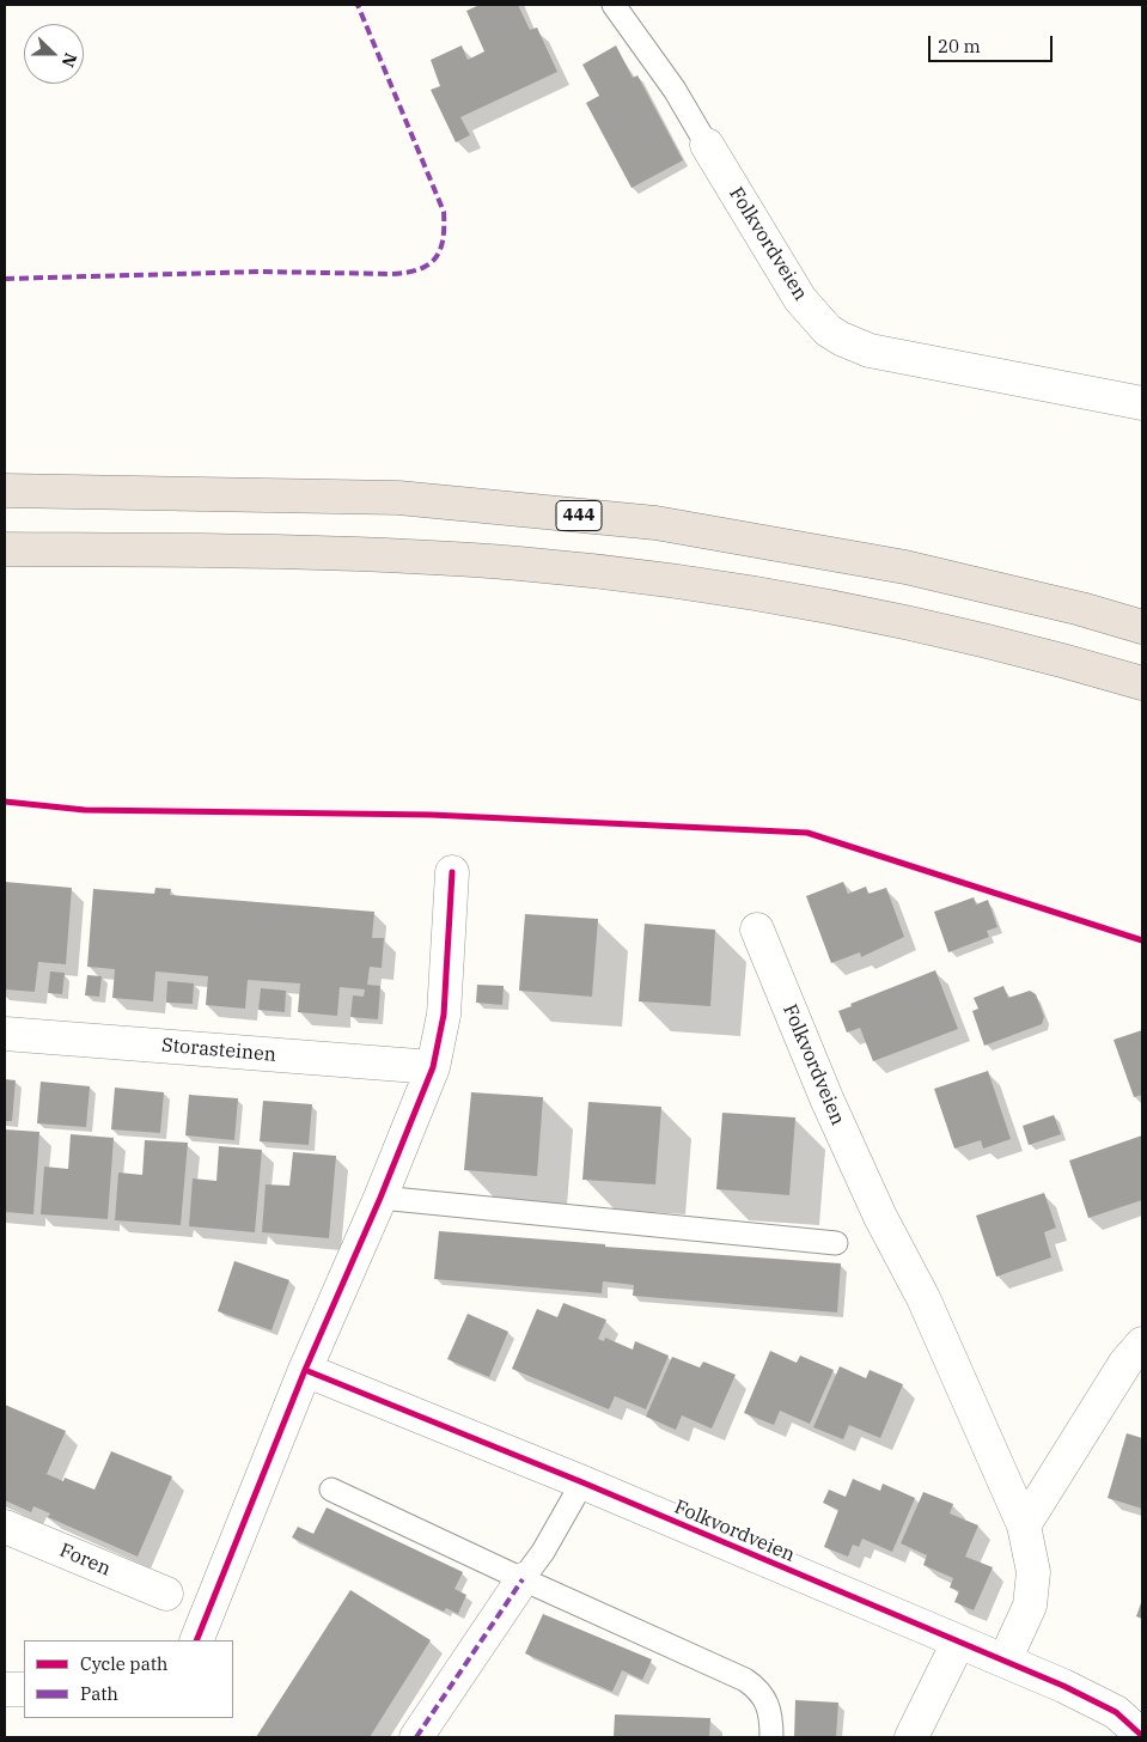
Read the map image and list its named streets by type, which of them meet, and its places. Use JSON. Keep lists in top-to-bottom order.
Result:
{
  "streets": {
    "highway": ["444"],
    "street": ["Folkvordveien", "Storasteinen", "Foren"]
  },
  "legend": ["Cycle path", "Path"],
  "scale_bar": "20 m",
  "north": "right"
}
